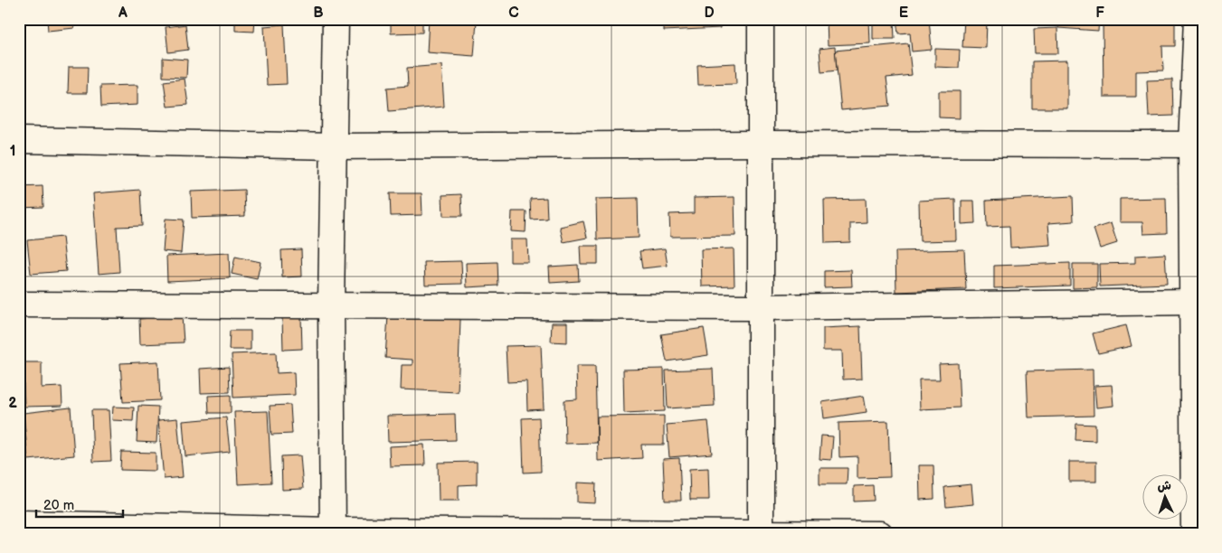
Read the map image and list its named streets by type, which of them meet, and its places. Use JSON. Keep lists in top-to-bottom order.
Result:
{
  "scale_bar": "20 m",
  "north": "top",
  "grid": {
    "columns": [
      "A",
      "B",
      "C",
      "D",
      "E",
      "F"
    ],
    "rows": ["1", "2"]
  }
}
